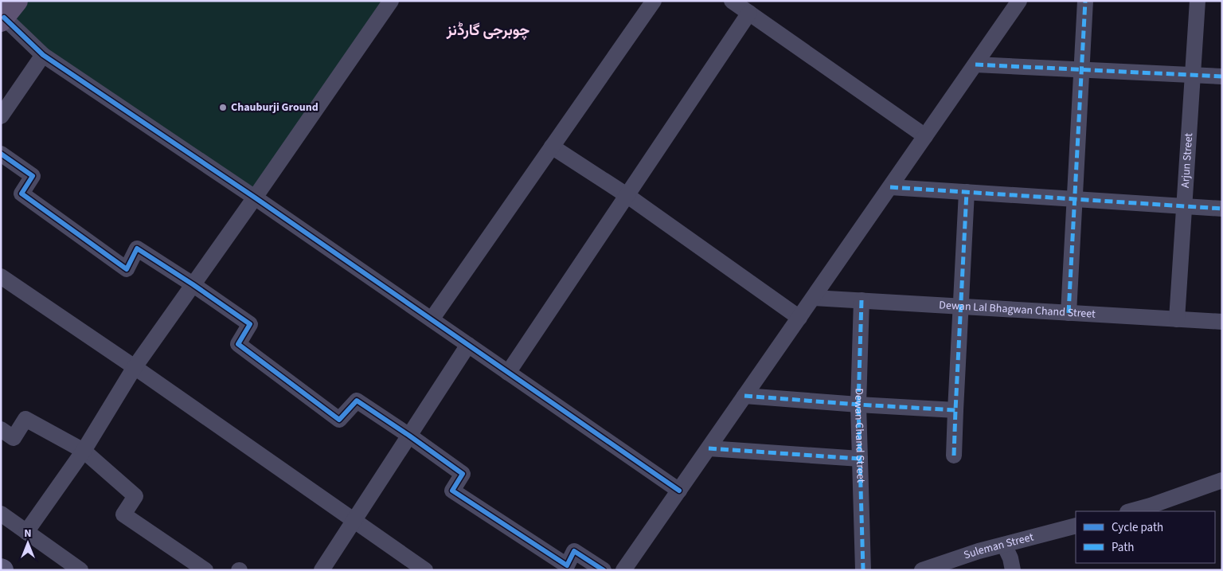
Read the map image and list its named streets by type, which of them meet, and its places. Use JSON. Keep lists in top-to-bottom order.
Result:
{
  "streets": {
    "street": [
      "Arjun Street",
      "Dewan Lal Bhagwan Chand Street",
      "Dewan Chand Street",
      "Suleman Street"
    ]
  },
  "crossings": [
    ["Arjun Street", "Dewan Lal Bhagwan Chand Street"],
    ["Dewan Lal Bhagwan Chand Street", "Dewan Chand Street"]
  ],
  "districts": ["چوبرجی گارڈنز"],
  "places": ["Chauburji Ground"],
  "legend": ["Cycle path", "Path"],
  "north": "top"
}
